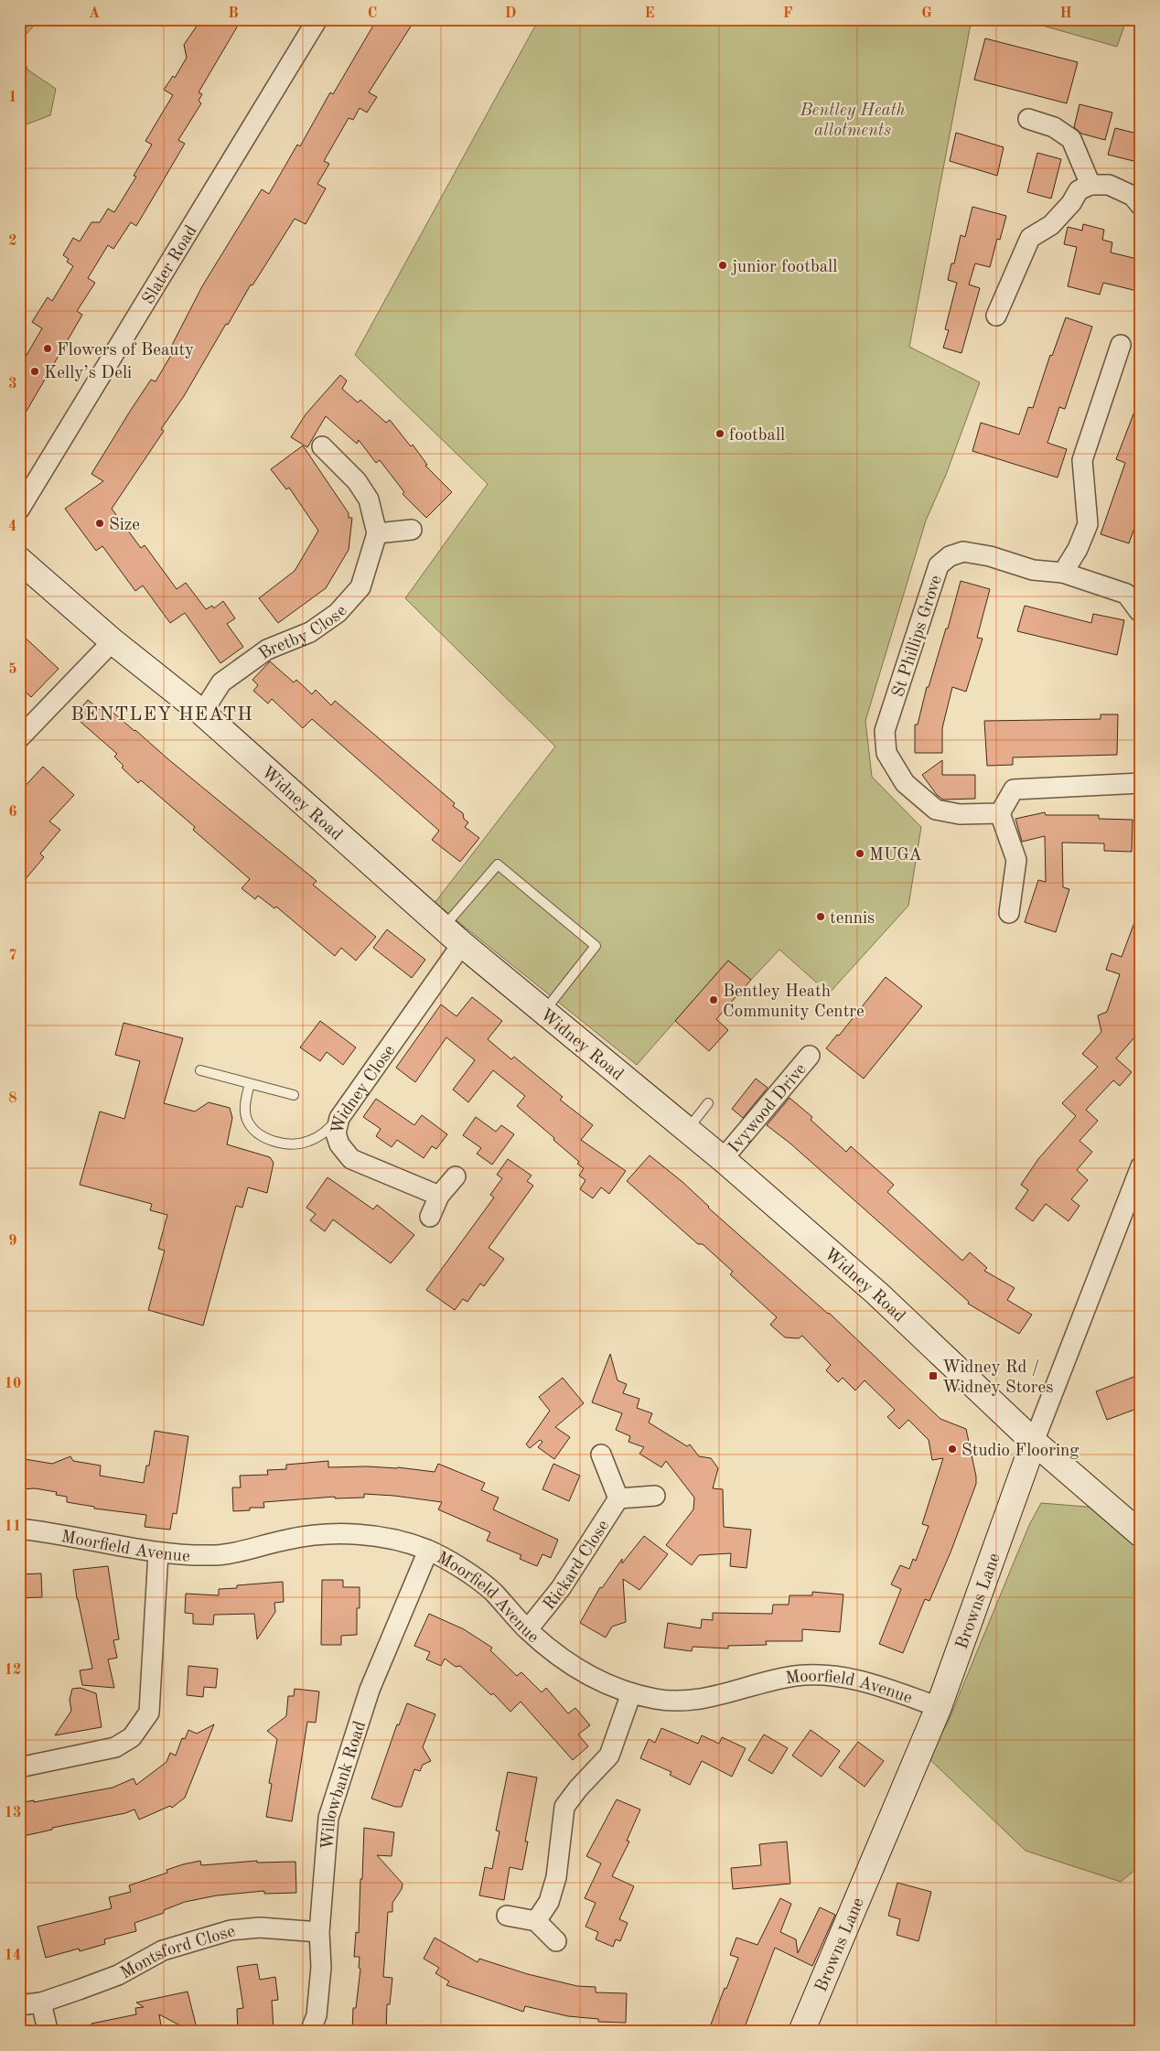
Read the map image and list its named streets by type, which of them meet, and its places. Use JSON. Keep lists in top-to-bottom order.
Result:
{
  "streets": {
    "street": [
      "Slater Road",
      "Bretby Close",
      "St Phillips Grove",
      "Widney Road",
      "Widney Close",
      "Ivywood Drive",
      "Moorfield Avenue",
      "Rickard Close",
      "Browns Lane",
      "Willowbank Road",
      "Montsford Close"
    ]
  },
  "crossings": [
    ["Bretby Close", "Widney Road"],
    ["Widney Road", "Widney Close"],
    ["Widney Road", "Ivywood Drive"],
    ["Widney Road", "Browns Lane"],
    ["Moorfield Avenue", "Rickard Close"],
    ["Moorfield Avenue", "Browns Lane"],
    ["Moorfield Avenue", "Willowbank Road"],
    ["Willowbank Road", "Montsford Close"]
  ],
  "districts": ["BENTLEY HEATH"],
  "parks": ["Bentley Heath allotments"],
  "places": {
    "other": [
      "junior football",
      "Flowers of Beauty",
      "Kelly’s Deli",
      "football",
      "Size",
      "MUGA",
      "tennis",
      "Bentley Heath Community Centre",
      "Studio Flooring"
    ],
    "transit": ["Widney Rd / Widney Stores"]
  },
  "grid": {
    "columns": [
      "A",
      "B",
      "C",
      "D",
      "E",
      "F",
      "G",
      "H"
    ],
    "rows": [
      "1",
      "2",
      "3",
      "4",
      "5",
      "6",
      "7",
      "8",
      "9",
      "10",
      "11",
      "12",
      "13",
      "14"
    ]
  }
}
